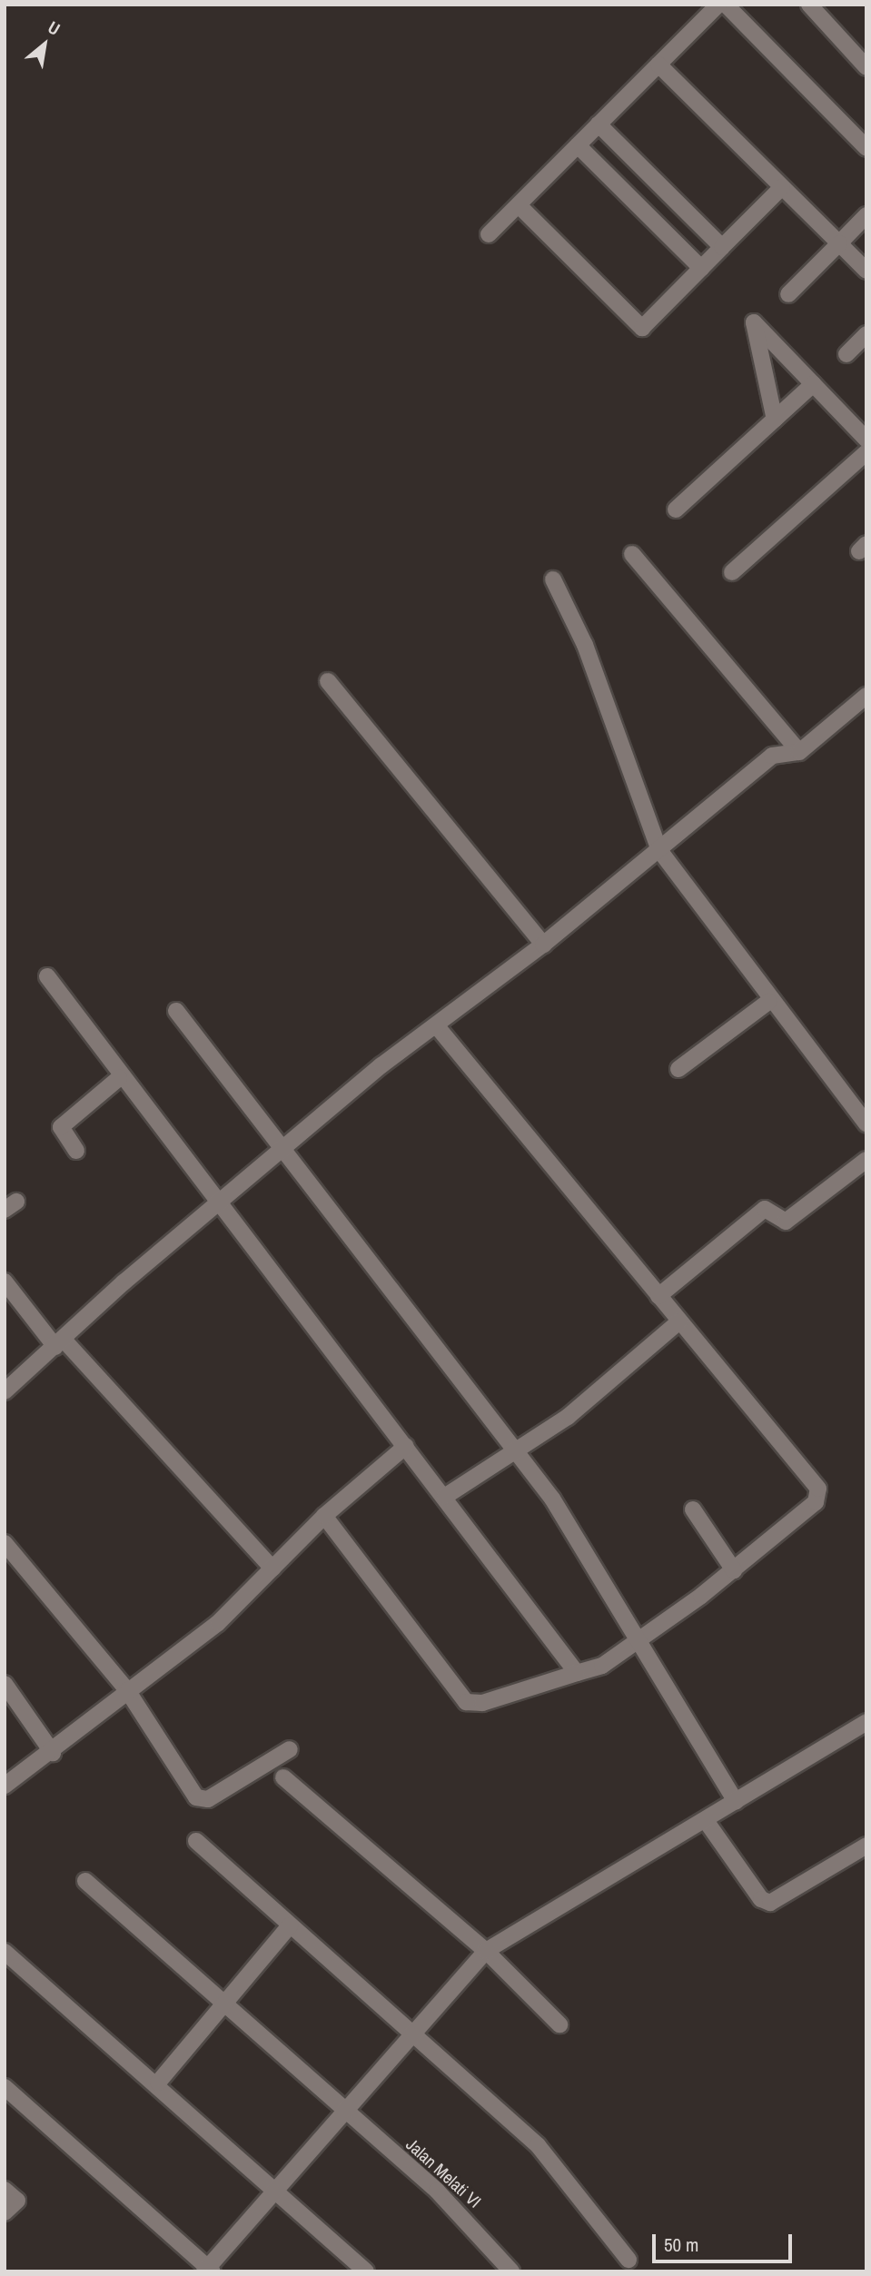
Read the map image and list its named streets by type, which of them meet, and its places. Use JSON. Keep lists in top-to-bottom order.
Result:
{
  "streets": {
    "street": ["Jalan Melati VI"]
  },
  "scale_bar": "50 m",
  "north": "top right"
}
